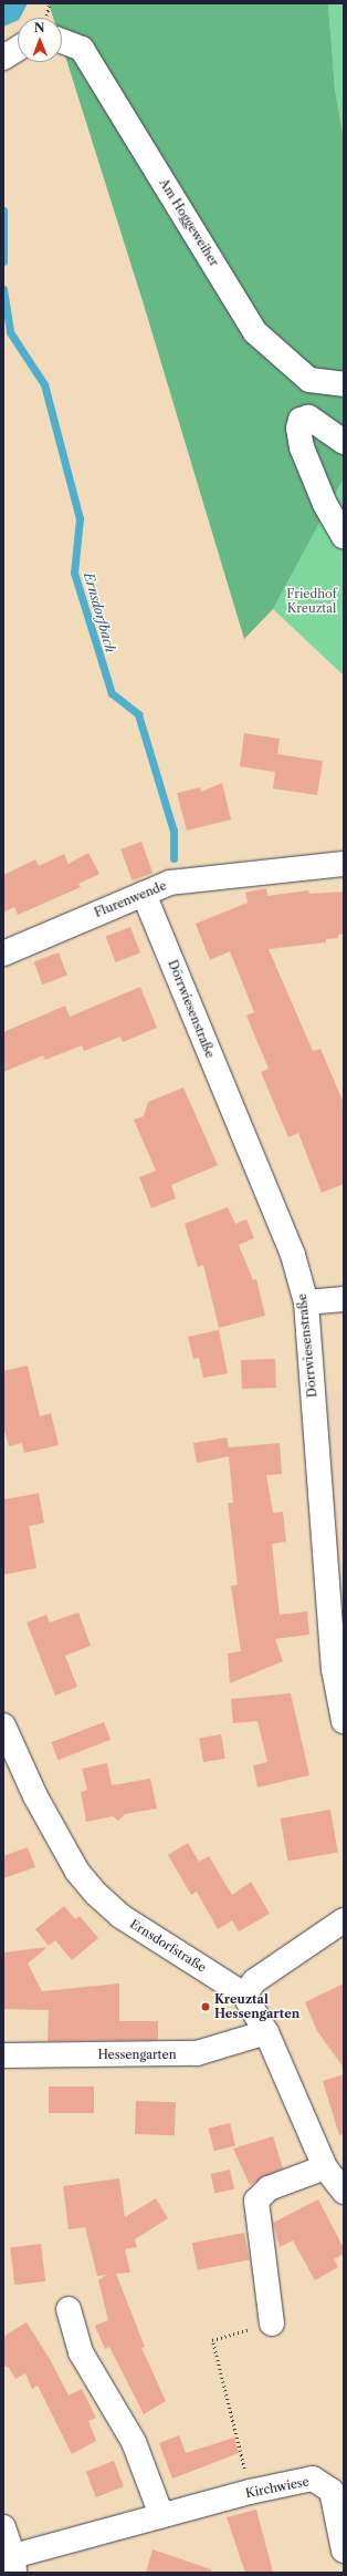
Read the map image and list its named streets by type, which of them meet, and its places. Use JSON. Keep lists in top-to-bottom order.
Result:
{
  "streets": {
    "street": [
      "Am Hoggeweiher",
      "Flurenwende",
      "Dörrwiesenstraße",
      "Ernsdorfstraße",
      "Hessengarten",
      "Kirchwiese"
    ]
  },
  "crossings": [
    ["Flurenwende", "Dörrwiesenstraße"],
    ["Ernsdorfstraße", "Hessengarten"]
  ],
  "water": ["Ernsdorfbach"],
  "parks": ["Friedhof Kreuztal"],
  "places": ["Kreuztal Hessengarten"],
  "north": "top"
}
